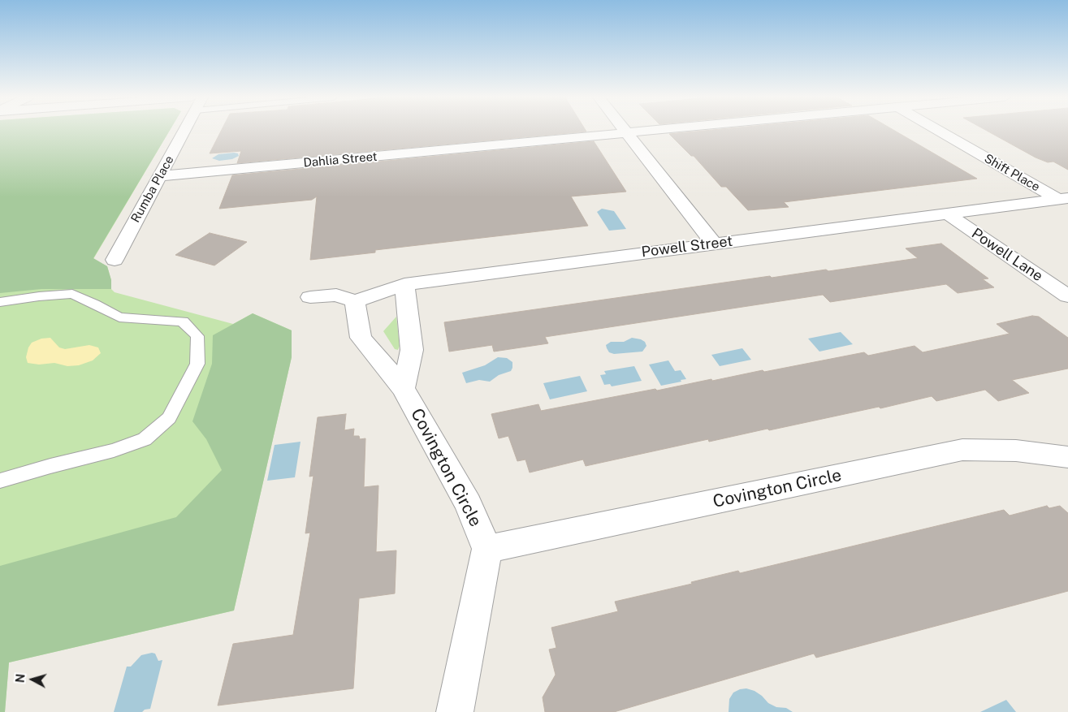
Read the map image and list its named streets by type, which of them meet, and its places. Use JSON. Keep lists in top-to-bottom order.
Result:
{
  "streets": {
    "street": [
      "Dahlia Street",
      "Shift Place",
      "Rumba Place",
      "Powell Street",
      "Powell Lane",
      "Covington Circle"
    ]
  },
  "crossings": [
    ["Dahlia Street", "Rumba Place"],
    ["Shift Place", "Powell Street"],
    ["Powell Street", "Powell Lane"],
    ["Powell Street", "Covington Circle"]
  ],
  "north": "left"
}
